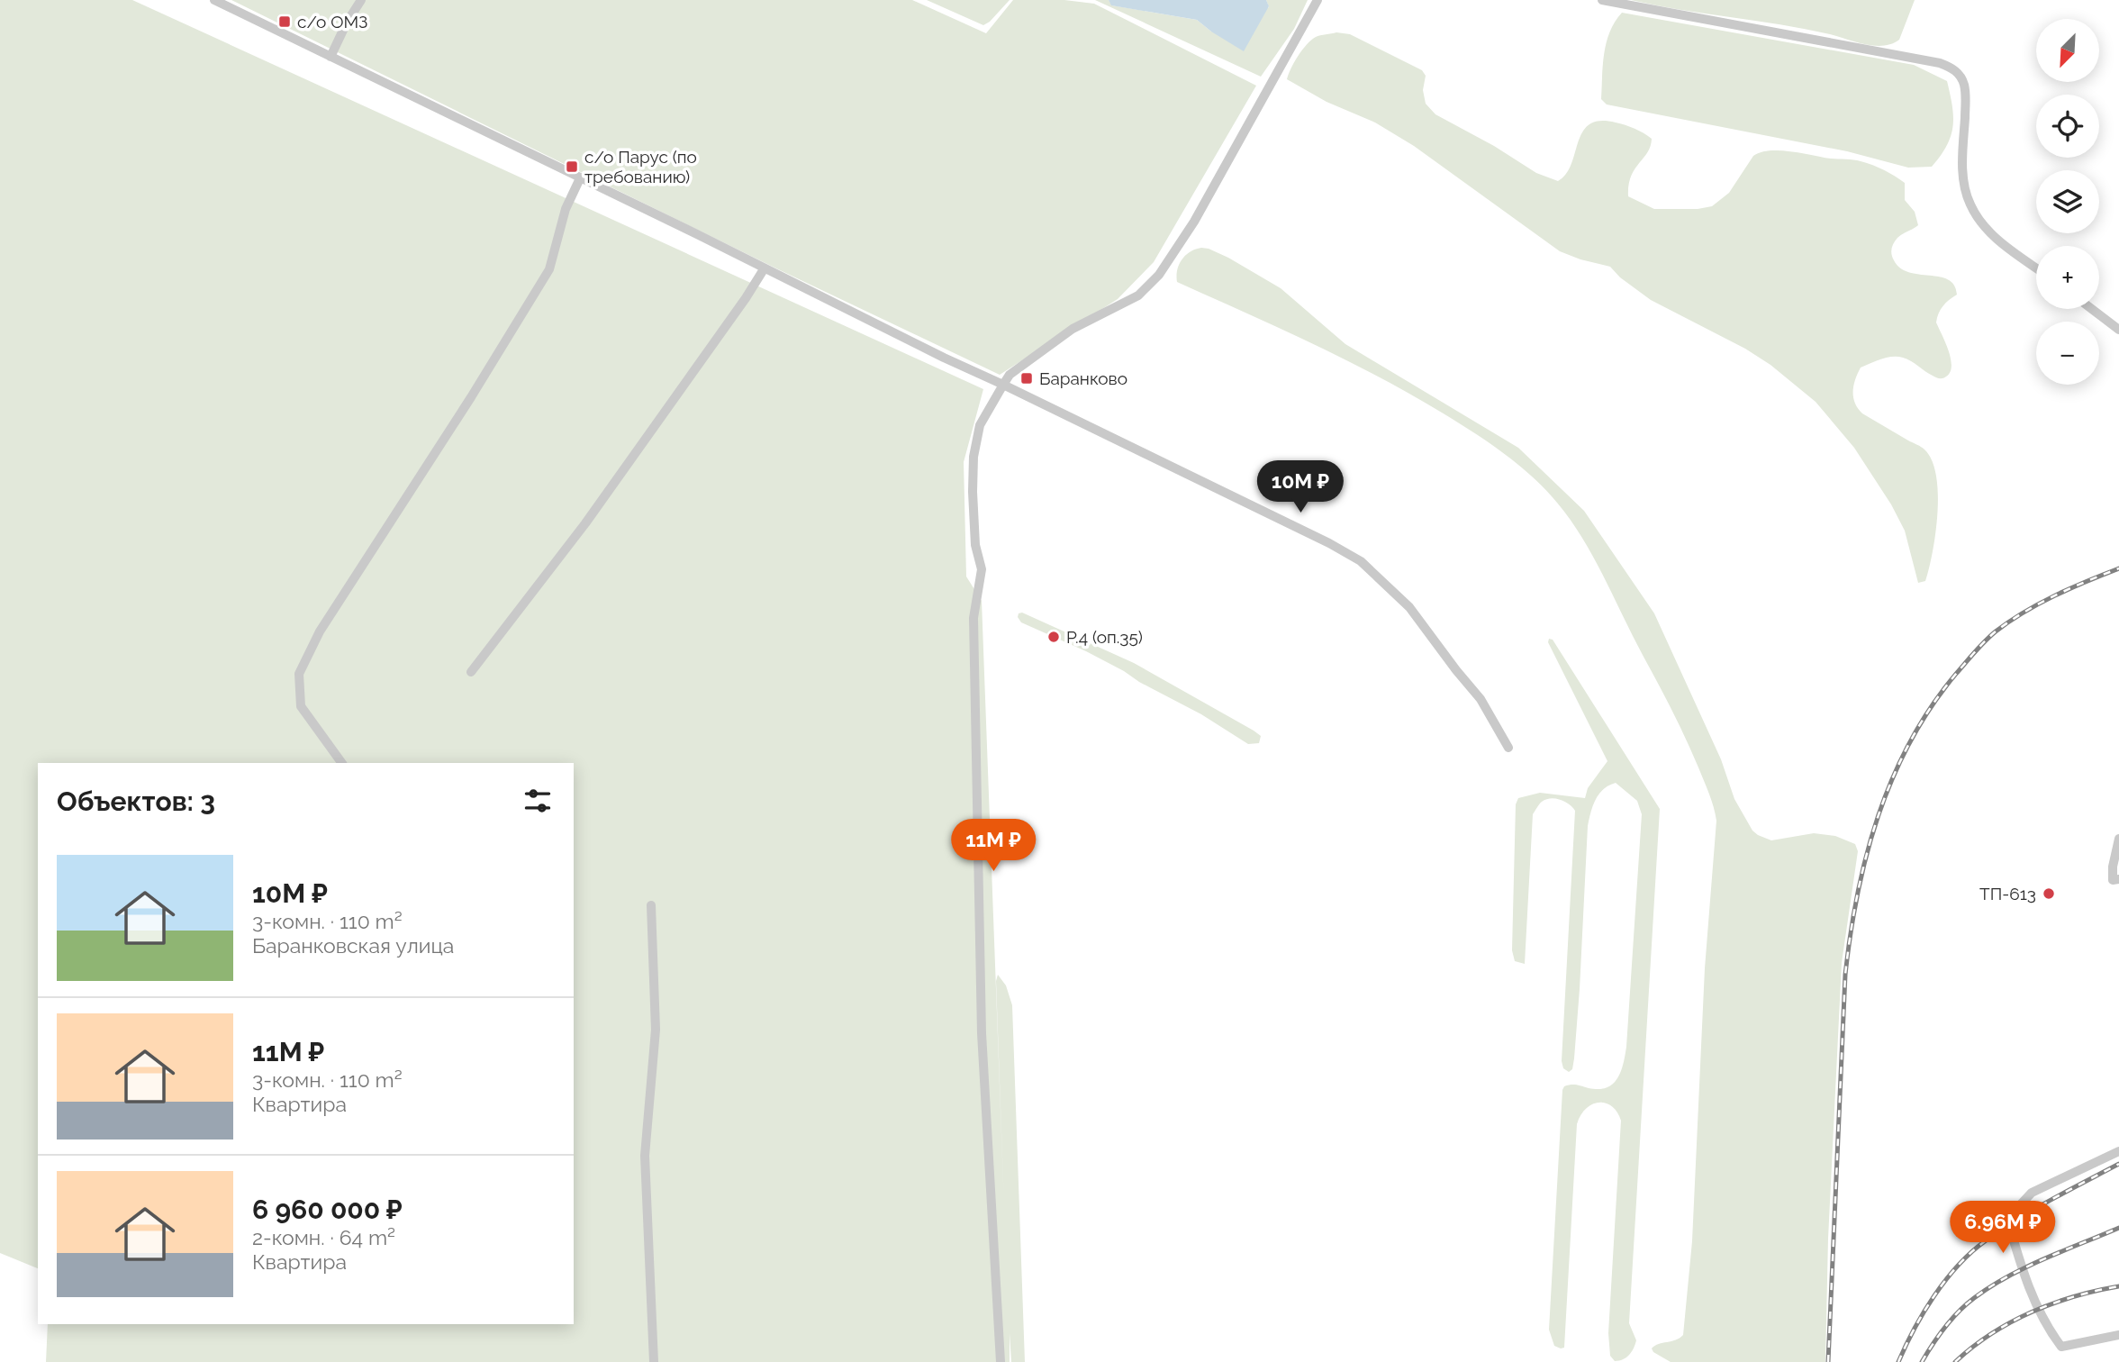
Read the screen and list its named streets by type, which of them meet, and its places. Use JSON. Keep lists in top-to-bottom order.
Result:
{
  "places": {
    "transit": ["с/о ОМЗ", "с/о Парус (по требованию)", "Баранково"],
    "other": ["Р.4 (оп.35)", "ТП-613"]
  },
  "north": "bottom left",
  "page": {
    "map_buttons": ["+", "−"],
    "price": ["10M ₽", "11M ₽", "6.96M ₽"],
    "heading": "Объектов: 3",
    "list": [
      {
        "name": "10M ₽",
        "note": "3-комн. · 110 m² · Баранковская улица"
      },
      {
        "name": "11M ₽",
        "note": "3-комн. · 110 m² · Квартира"
      },
      {
        "name": "6 960 000 ₽",
        "note": "2-комн. · 64 m² · Квартира"
      }
    ]
  }
}
